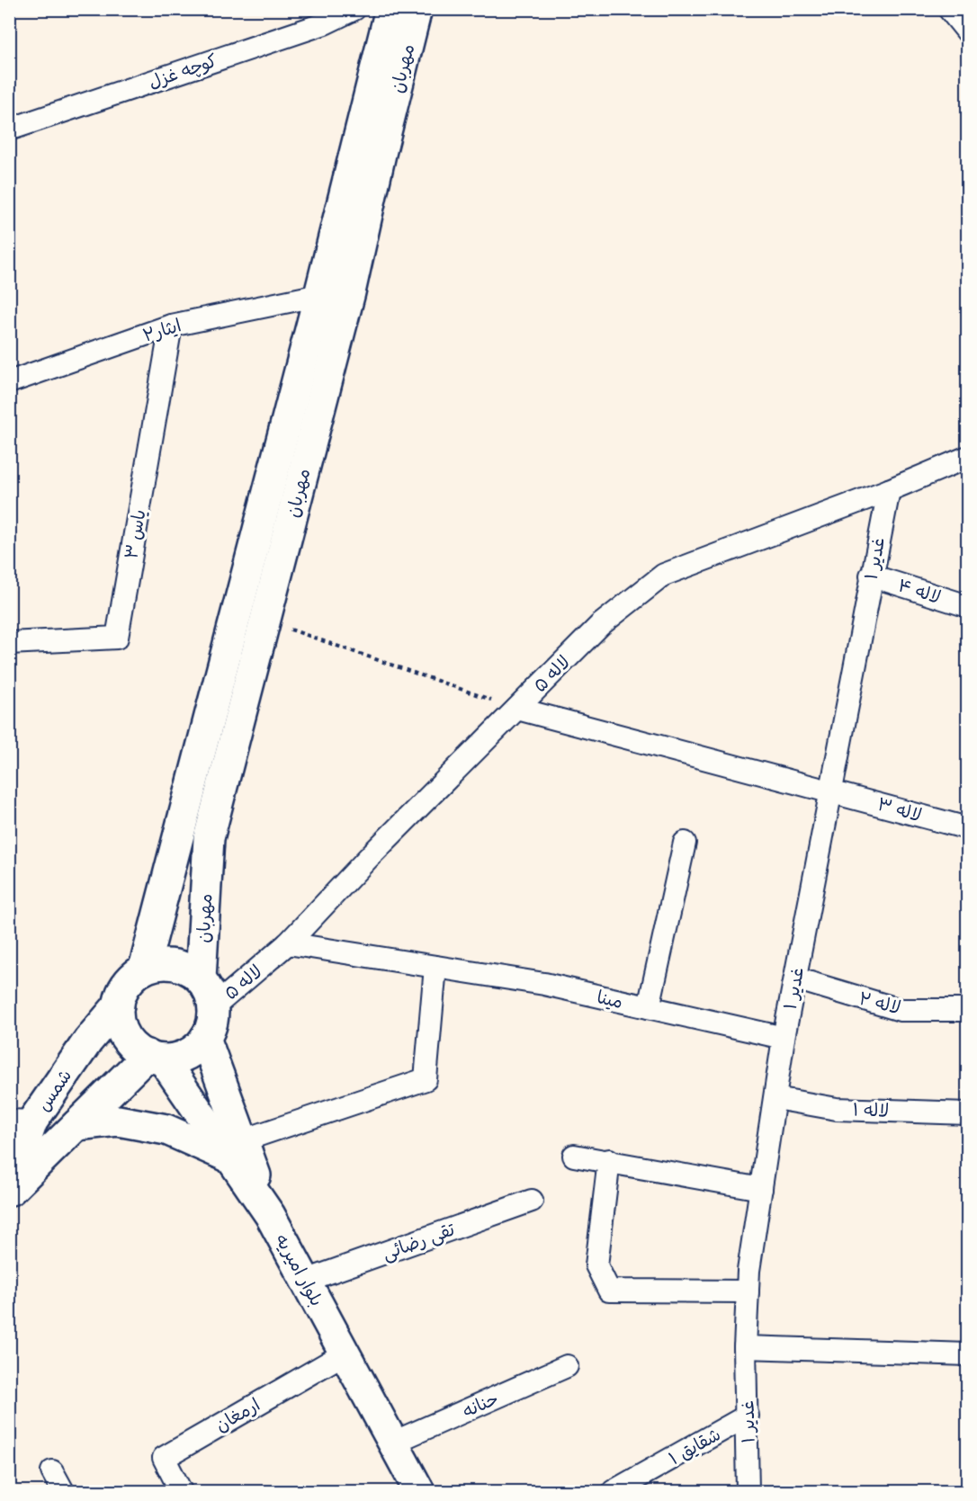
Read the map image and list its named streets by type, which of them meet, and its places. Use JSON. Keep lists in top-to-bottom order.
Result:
{
  "streets": {
    "street": [
      "مهربان",
      "کوچه غزل",
      "ایثار۲",
      "یاس ۳",
      "غدیر ۱",
      "لاله ۴",
      "لاله ۵",
      "لاله ۳",
      "مینا",
      "لاله ۲",
      "شمس",
      "لاله ۱",
      "تقی رضائی",
      "بلوار امیریه",
      "حنانه",
      "ارمغان",
      "شقایق ۱"
    ]
  },
  "crossings": [
    ["مهربان", "ایثار۲"],
    ["مهربان", "لاله ۵"],
    ["مهربان", "شمس"],
    ["ایثار۲", "یاس ۳"],
    ["غدیر ۱", "لاله ۴"],
    ["غدیر ۱", "لاله ۵"],
    ["غدیر ۱", "لاله ۳"],
    ["غدیر ۱", "مینا"],
    ["غدیر ۱", "لاله ۲"],
    ["غدیر ۱", "لاله ۱"],
    ["غدیر ۱", "شقایق ۱"],
    ["لاله ۵", "لاله ۳"],
    ["لاله ۵", "مینا"],
    ["لاله ۵", "شمس"],
    ["تقی رضائی", "بلوار امیریه"],
    ["بلوار امیریه", "حنانه"],
    ["بلوار امیریه", "ارمغان"]
  ]
}
